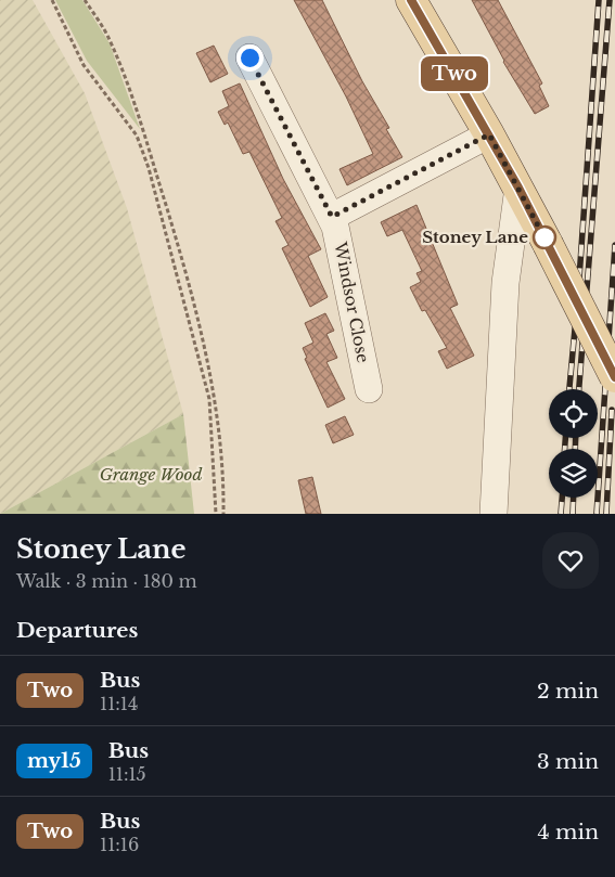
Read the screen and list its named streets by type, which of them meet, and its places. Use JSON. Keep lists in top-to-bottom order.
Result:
{
  "streets": {
    "street": ["Windsor Close"]
  },
  "parks": ["Grange Wood"],
  "places": ["Stoney Lane"],
  "lines": ["bus line Two"],
  "page": {
    "on_map": "Two",
    "heading": [
      ["Stoney Lane", "Walk · 3 min · 180 m"],
      "Departures"
    ],
    "list": [
      {
        "mark": "Two",
        "name": "Bus",
        "note": "11:14",
        "value": "2 min"
      },
      {
        "mark": "my15",
        "name": "Bus",
        "note": "11:15",
        "value": "3 min"
      },
      {
        "mark": "Two",
        "name": "Bus",
        "note": "11:16",
        "value": "4 min"
      }
    ]
  }
}
